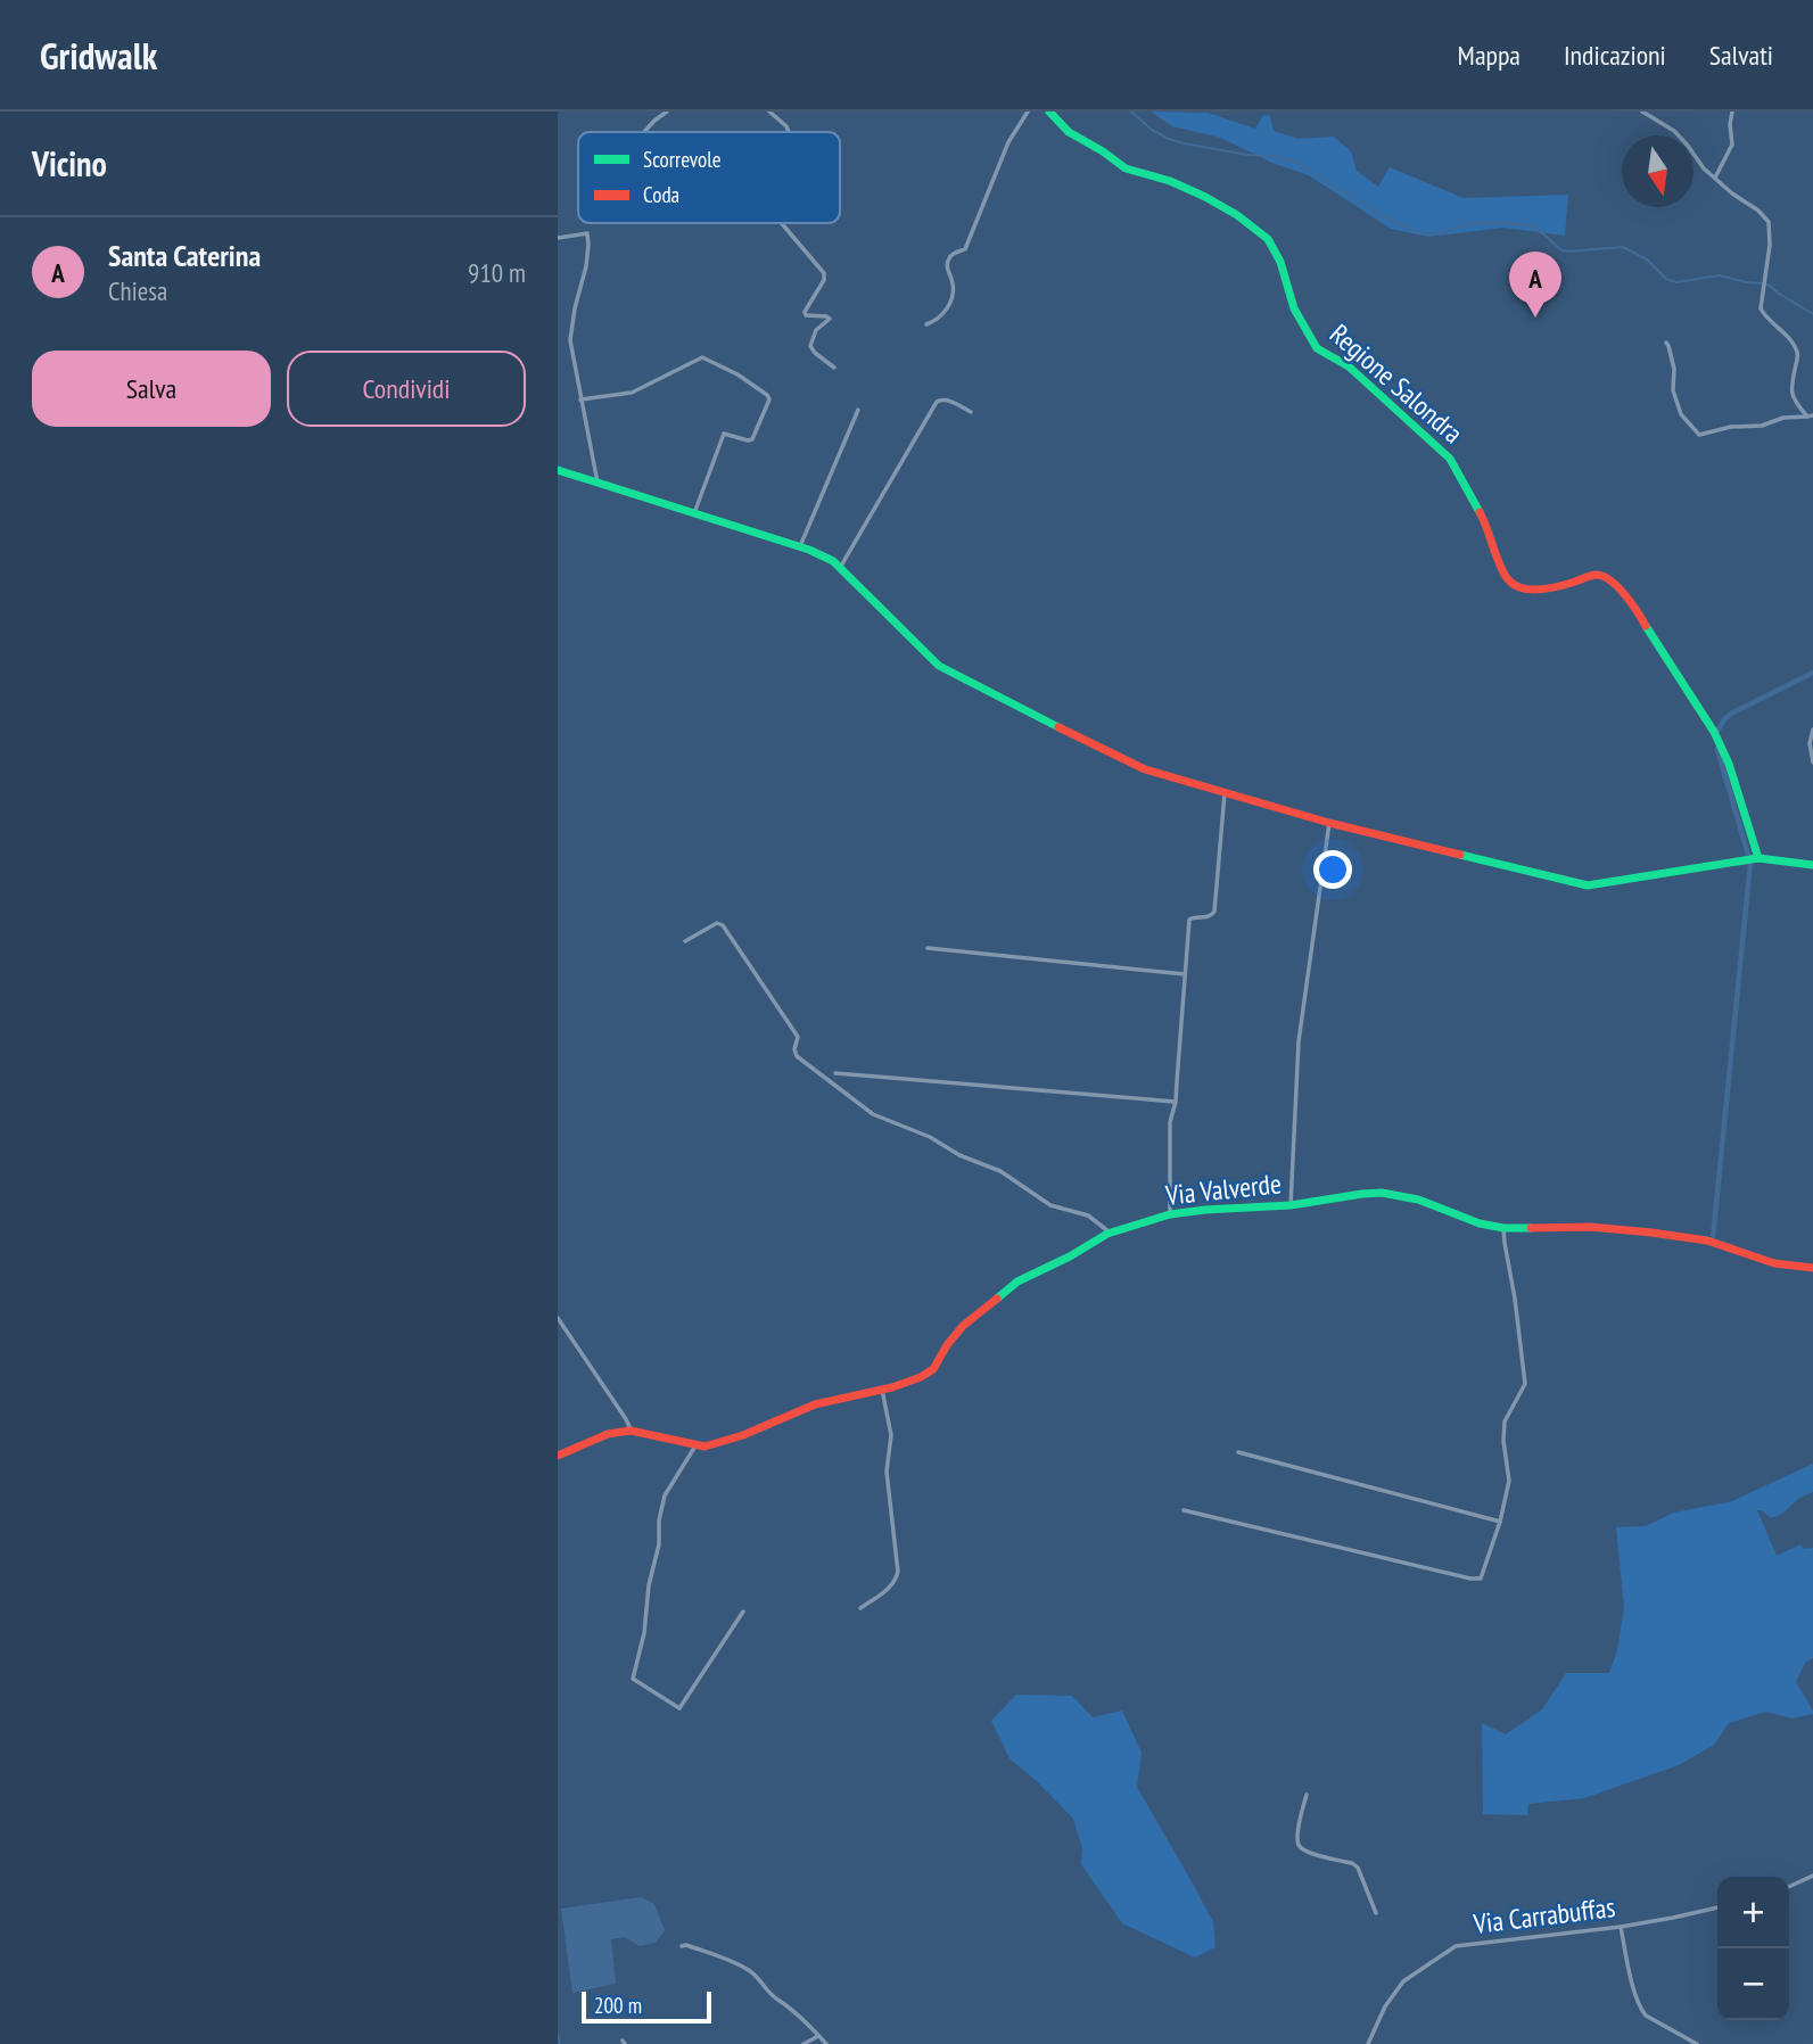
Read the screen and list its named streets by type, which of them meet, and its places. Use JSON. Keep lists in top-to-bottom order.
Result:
{
  "streets": {
    "street": ["Regione Salondra", "Via Valverde", "Via Carrabuffas"]
  },
  "legend": ["Scorrevole", "Coda"],
  "scale_bar": "200 m",
  "north": "bottom",
  "page": {
    "header": "Gridwalk",
    "nav": ["Mappa", "Indicazioni", "Salvati"],
    "heading": "Vicino",
    "list": [
      {
        "mark": "A",
        "name": "Santa Caterina",
        "note": "Chiesa",
        "value": "910 m"
      }
    ],
    "pins": "A",
    "buttons": ["Salva", "Condividi"],
    "map_buttons": ["+", "−"],
    "scale": "200 m"
  }
}
